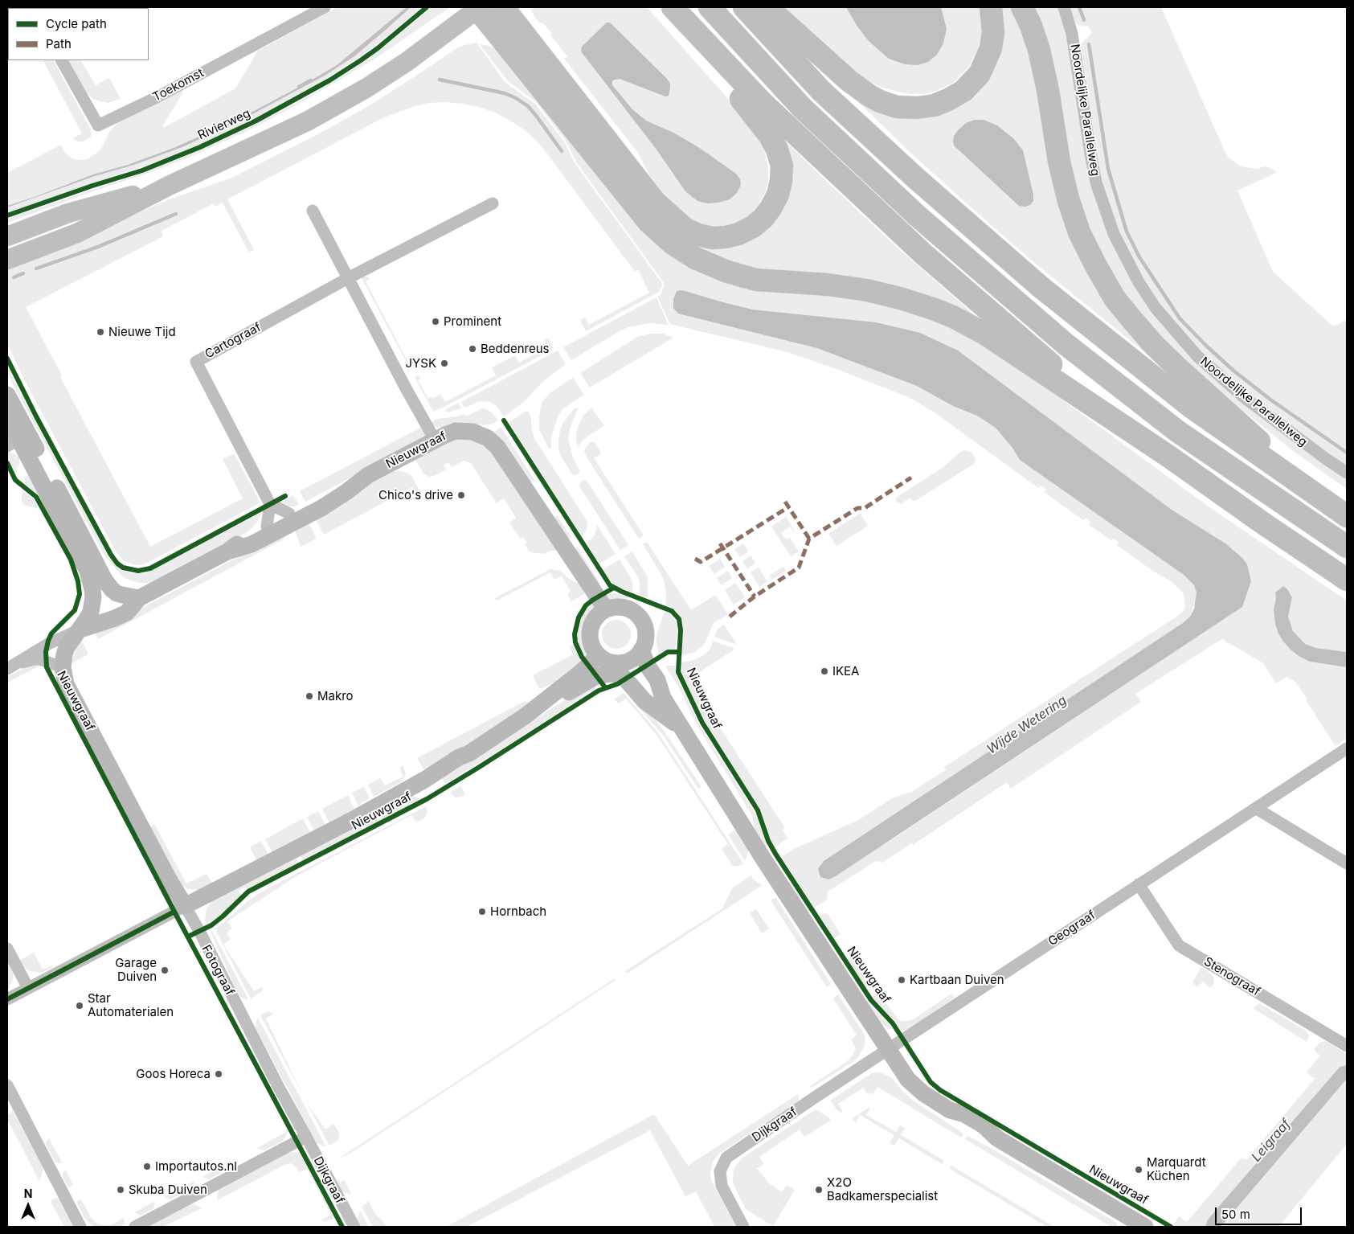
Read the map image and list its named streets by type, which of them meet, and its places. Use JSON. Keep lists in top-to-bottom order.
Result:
{
  "streets": {
    "street": [
      "Toekomst",
      "Noordelijke Parallelweg",
      "Cartograaf",
      "Nieuwgraaf",
      "Geograaf",
      "Fotograaf",
      "Stenograaf",
      "Dijkgraaf"
    ],
    "cycle path": ["Rivierweg"]
  },
  "crossings": [
    ["Nieuwgraaf", "Geograaf"],
    ["Nieuwgraaf", "Fotograaf"],
    ["Nieuwgraaf", "Dijkgraaf"],
    ["Geograaf", "Stenograaf"],
    ["Geograaf", "Dijkgraaf"],
    ["Fotograaf", "Dijkgraaf"]
  ],
  "water": ["Wijde Wetering", "Leigraaf"],
  "places": [
    "Prominent",
    "Nieuwe Tijd",
    "Beddenreus",
    "JYSK",
    "Chico's drive",
    "IKEA",
    "Makro",
    "Hornbach",
    "Garage Duiven",
    "Kartbaan Duiven",
    "Star Automaterialen",
    "Goos Horeca",
    "Importautos.nl",
    "Marquardt Küchen",
    "Skuba Duiven",
    "X2O Badkamerspecialist"
  ],
  "legend": ["Cycle path", "Path"],
  "scale_bar": "50 m",
  "north": "top"
}
